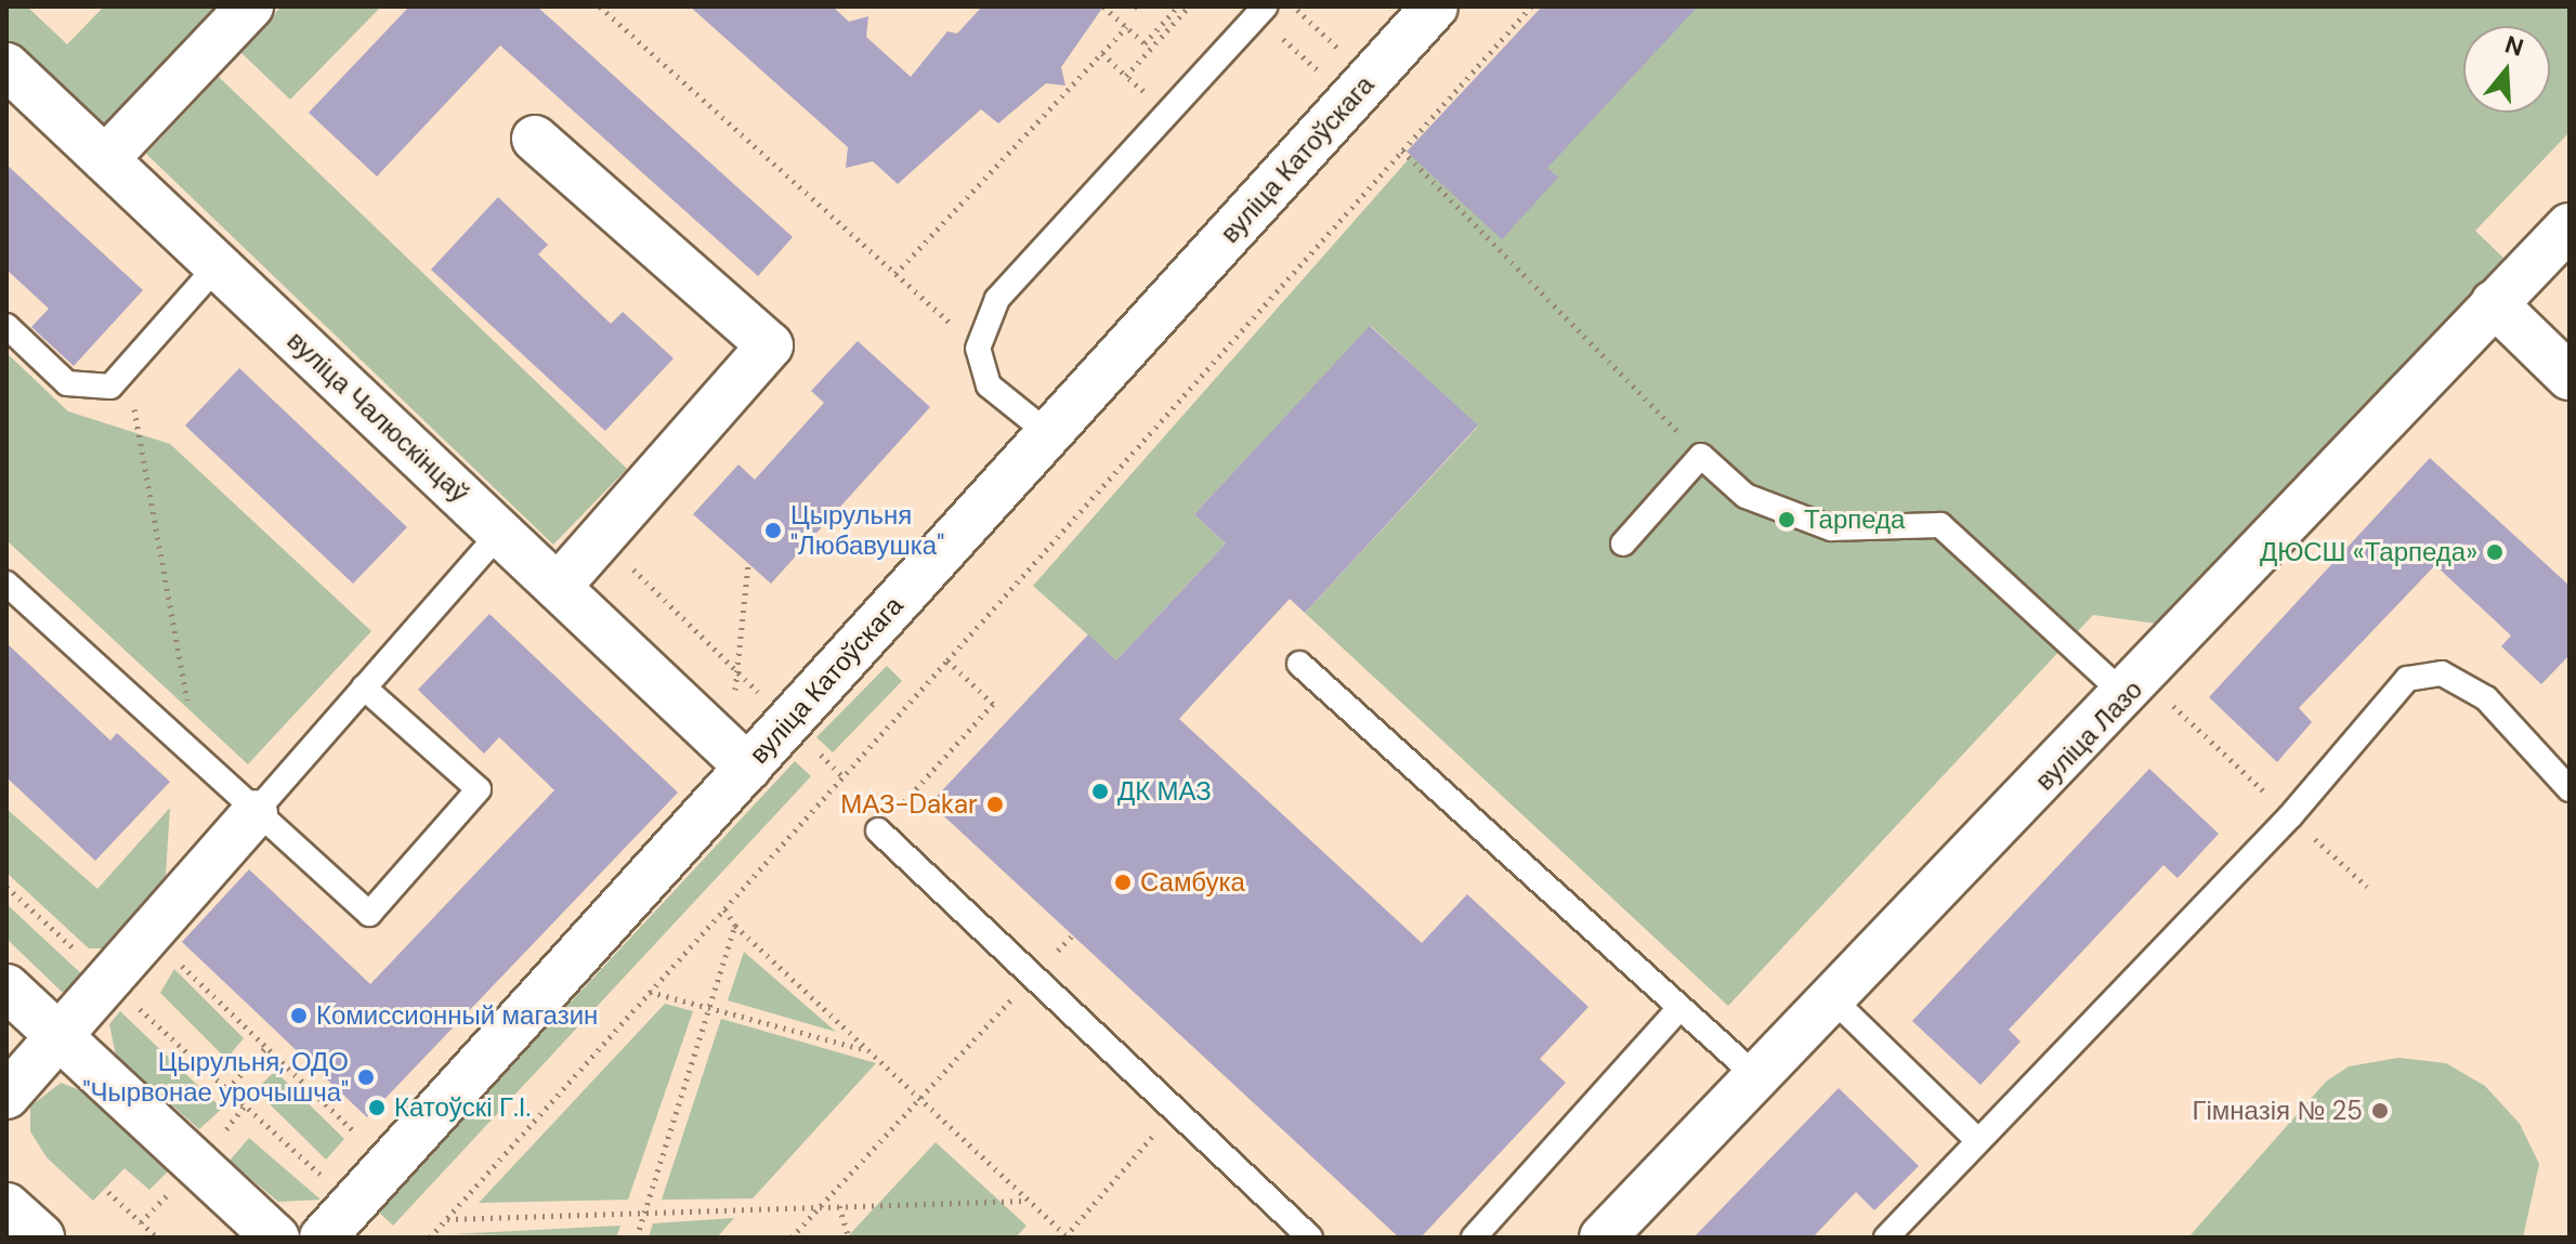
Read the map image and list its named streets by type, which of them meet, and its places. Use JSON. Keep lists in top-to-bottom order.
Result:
{
  "streets": {
    "street": ["вуліца Катоўскага", "вуліца Чалюскінцаў", "вуліца Лазо"]
  },
  "crossings": [
    ["вуліца Катоўскага", "вуліца Чалюскінцаў"]
  ],
  "places": [
    "Тарпеда",
    "Цырульня \"Любавушка\"",
    "ДЮСШ «Тарпеда»",
    "ДК МАЗ",
    "МАЗ-Dakar",
    "Самбука",
    "Комиссионный магазин",
    "Цырульня, ОДО \"Чырвонае урочышча\"",
    "Катоўскі Г.І.",
    "Гімназія № 25"
  ],
  "north": "top"
}
